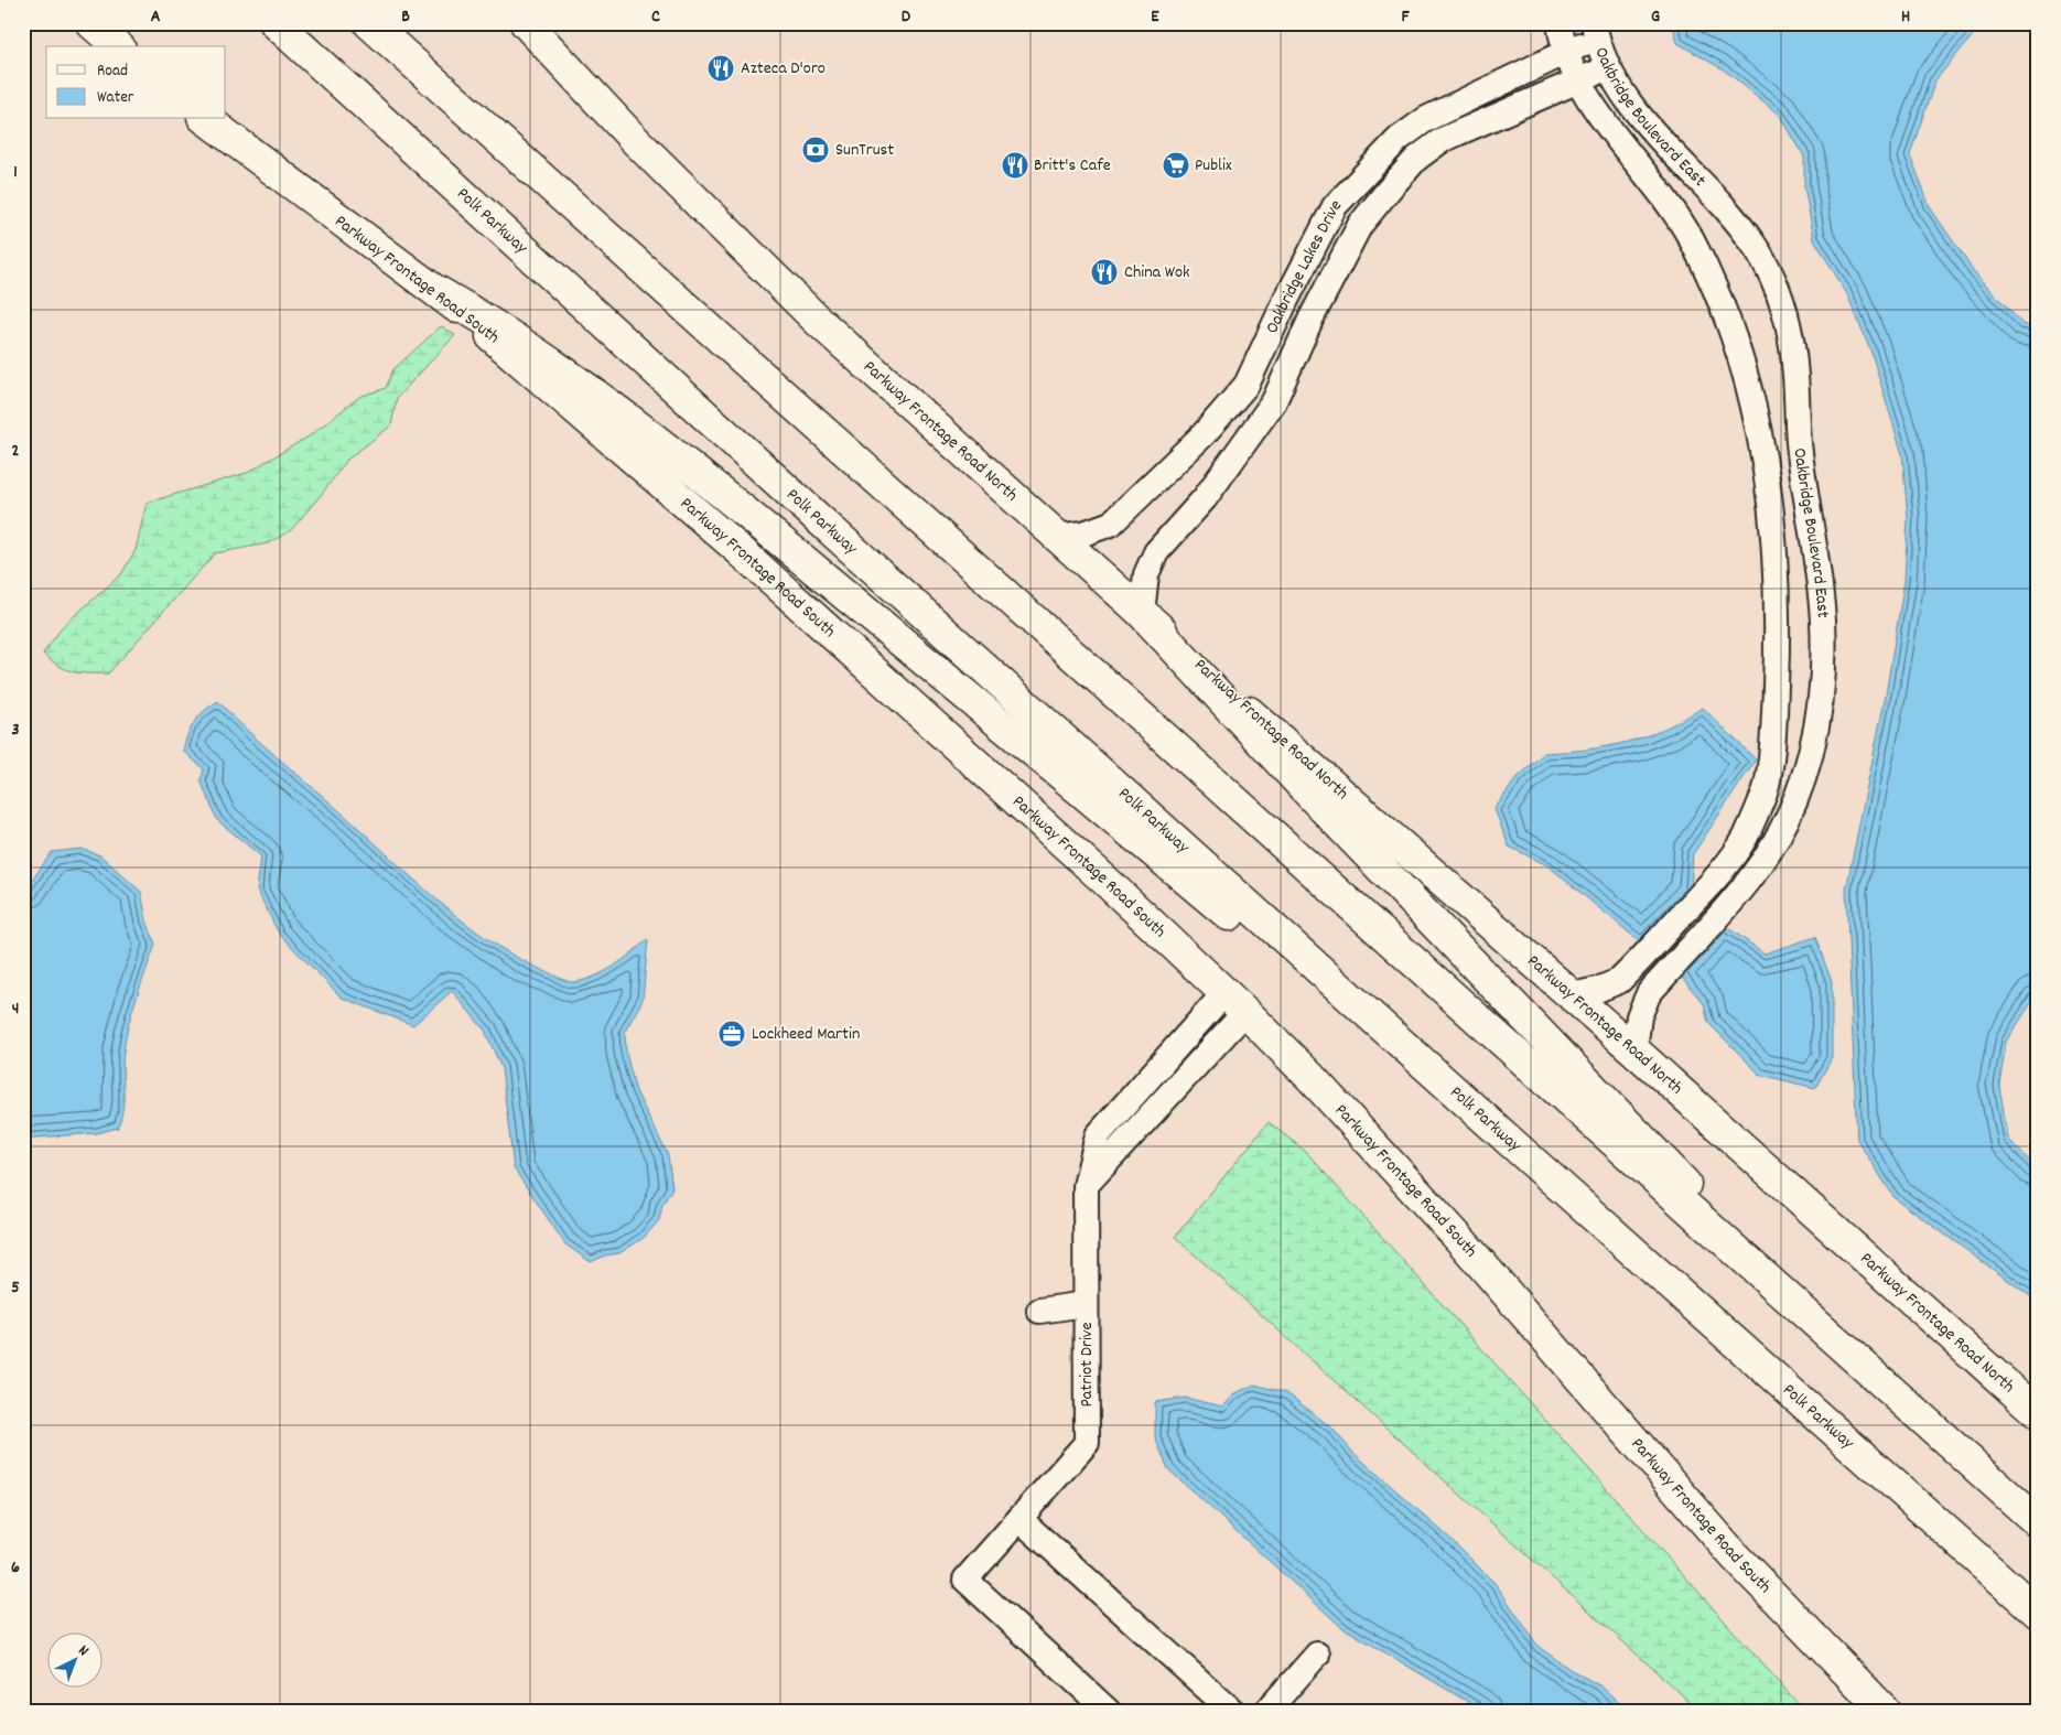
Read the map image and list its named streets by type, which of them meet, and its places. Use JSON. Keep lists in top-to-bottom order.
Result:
{
  "streets": {
    "main road": ["Polk Parkway", "Parkway Frontage Road South", "Parkway Frontage Road North"],
    "street": ["Oakbridge Boulevard East", "Oakbridge Lakes Drive", "Patriot Drive"]
  },
  "crossings": [
    ["Oakbridge Boulevard East", "Oakbridge Lakes Drive"],
    ["Oakbridge Boulevard East", "Parkway Frontage Road North"],
    ["Oakbridge Lakes Drive", "Parkway Frontage Road North"],
    ["Parkway Frontage Road South", "Patriot Drive"]
  ],
  "places": {
    "restaurant": ["Azteca D'oro", "Britt's Cafe", "China Wok"],
    "bank": ["SunTrust"],
    "supermarket": ["Publix"],
    "office": ["Lockheed Martin"]
  },
  "legend": ["Road", "Water"],
  "north": "top right",
  "grid": {
    "columns": [
      "A",
      "B",
      "C",
      "D",
      "E",
      "F",
      "G",
      "H"
    ],
    "rows": [
      "1",
      "2",
      "3",
      "4",
      "5",
      "6"
    ]
  }
}
